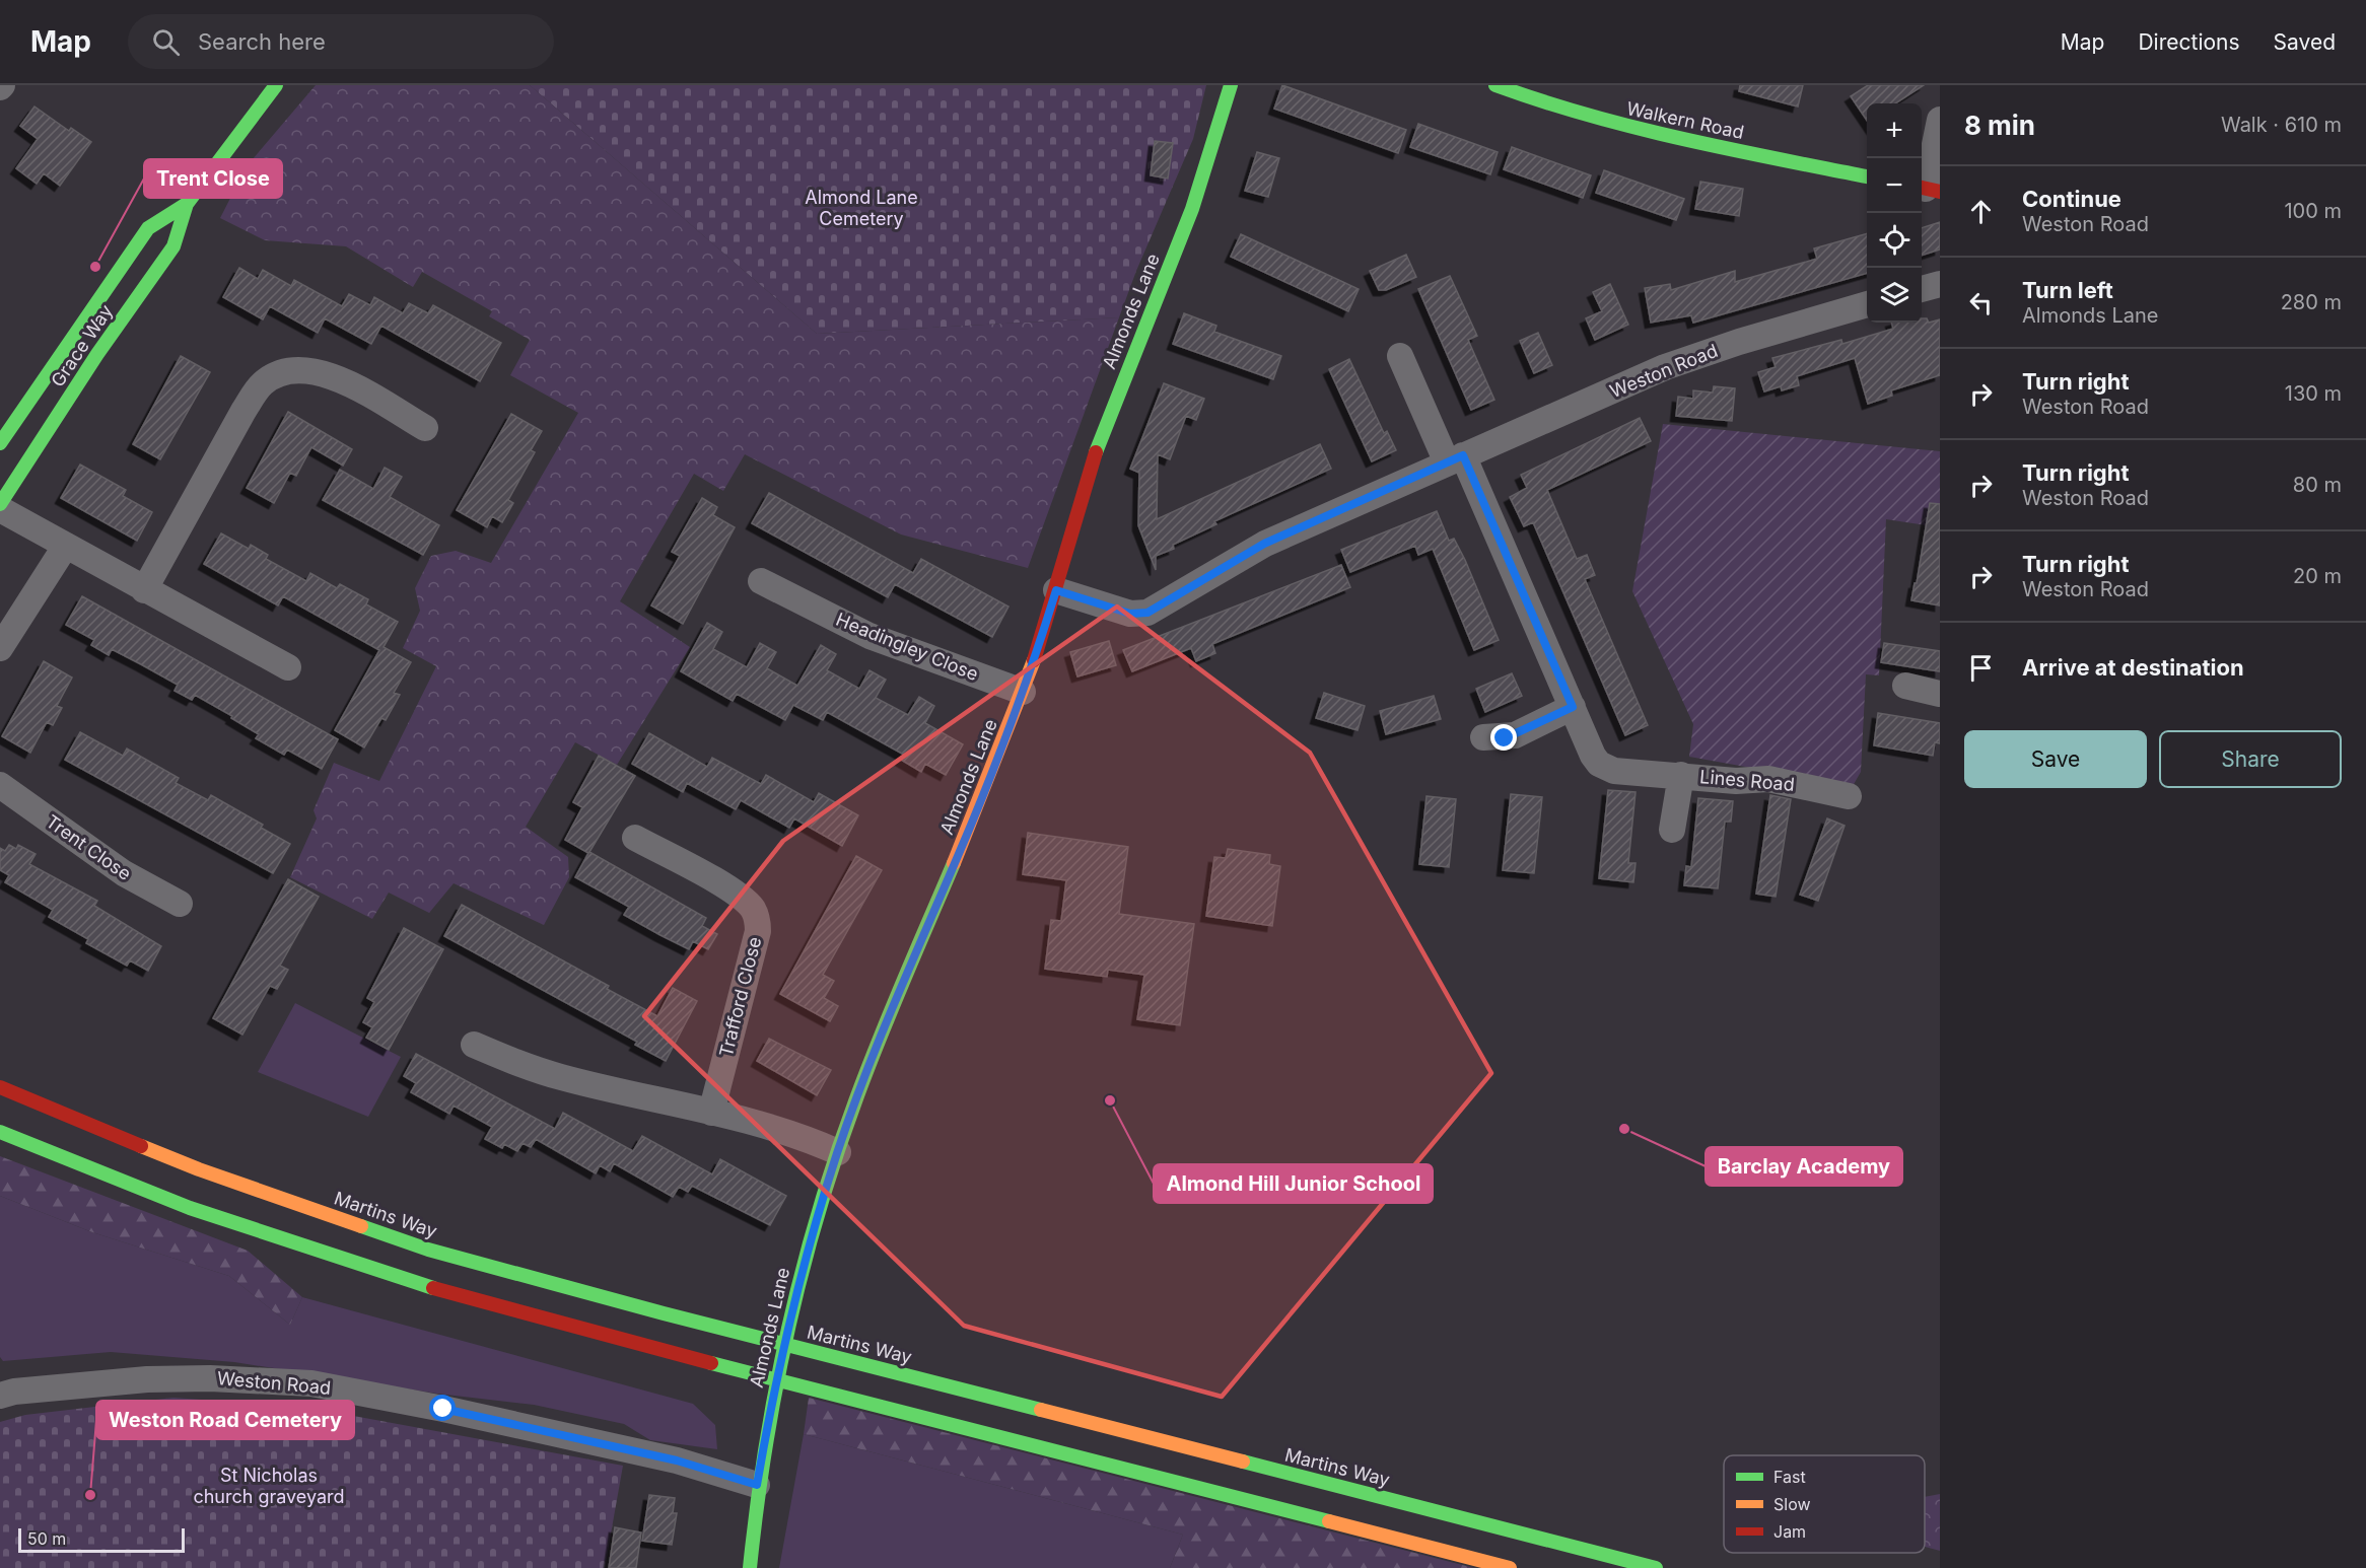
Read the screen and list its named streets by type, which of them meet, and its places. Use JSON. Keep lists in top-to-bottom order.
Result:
{
  "streets": {
    "main road": [
      "Walkern Road",
      "Almonds Lane",
      "Grace Way",
      "Martins Way"
    ],
    "street": [
      "Weston Road",
      "Headingley Close",
      "Lines Road",
      "Trent Close",
      "Trafford Close"
    ]
  },
  "crossings": [
    ["Almonds Lane", "Weston Road"],
    ["Almonds Lane", "Headingley Close"]
  ],
  "parks": ["Almond Lane Cemetery", "St Nicholas church graveyard"],
  "places": [
    "Trent Close",
    "Almond Hill Junior School",
    "Barclay Academy",
    "Weston Road Cemetery"
  ],
  "legend": ["Fast", "Slow", "Jam"],
  "scale_bar": "50 m",
  "page": {
    "header": "Map",
    "search": "Search here",
    "nav": ["Map", "Directions", "Saved"],
    "heading": ["8 min", "Walk · 610 m"],
    "map_buttons": ["+", "−"],
    "list": [
      ["Continue", "Weston Road", "100 m"],
      ["Turn left", "Almonds Lane", "280 m"],
      ["Turn right", "Weston Road", "130 m"],
      ["Turn right", "Weston Road", "80 m"],
      ["Turn right", "Weston Road", "20 m"],
      "Arrive at destination"
    ],
    "buttons": ["Save", "Share"],
    "scale": "50 m"
  }
}
